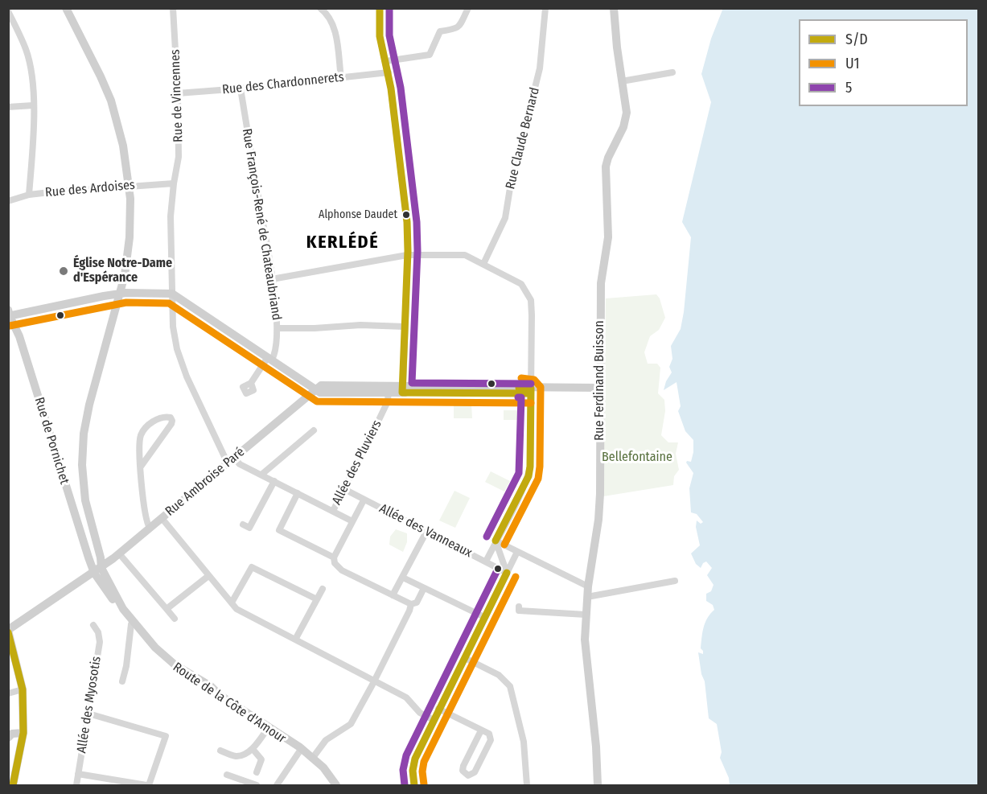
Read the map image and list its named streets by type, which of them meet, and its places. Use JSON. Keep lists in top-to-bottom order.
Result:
{
  "streets": {
    "street": [
      "Rue des Chardonnerets",
      "Rue de Vincennes",
      "Rue Claude Bernard",
      "Rue des Ardoises",
      "Rue François-René de Chateaubriand",
      "Rue Ferdinand Buisson",
      "Rue de Pornichet",
      "Allée des Pluviers",
      "Rue Ambroise Paré",
      "Allée des Vanneaux",
      "Route de la Côte d'Amour",
      "Allée des Myosotis"
    ]
  },
  "crossings": [
    ["Rue des Chardonnerets", "Rue de Vincennes"],
    ["Rue des Chardonnerets", "Rue François-René de Chateaubriand"],
    ["Rue de Vincennes", "Rue des Ardoises"],
    ["Rue de Vincennes", "Rue Ambroise Paré"],
    ["Rue de Pornichet", "Rue Ambroise Paré"],
    ["Rue de Pornichet", "Route de la Côte d'Amour"],
    ["Allée des Pluviers", "Allée des Vanneaux"],
    ["Rue Ambroise Paré", "Route de la Côte d'Amour"]
  ],
  "districts": ["KERLÉDÉ"],
  "parks": ["Bellefontaine"],
  "places": ["Alphonse Daudet", "Église Notre-Dame d'Espérance"],
  "lines": ["transit line S/D", "transit line 5", "transit line U1"],
  "legend": ["S/D", "U1", "5"]
}
